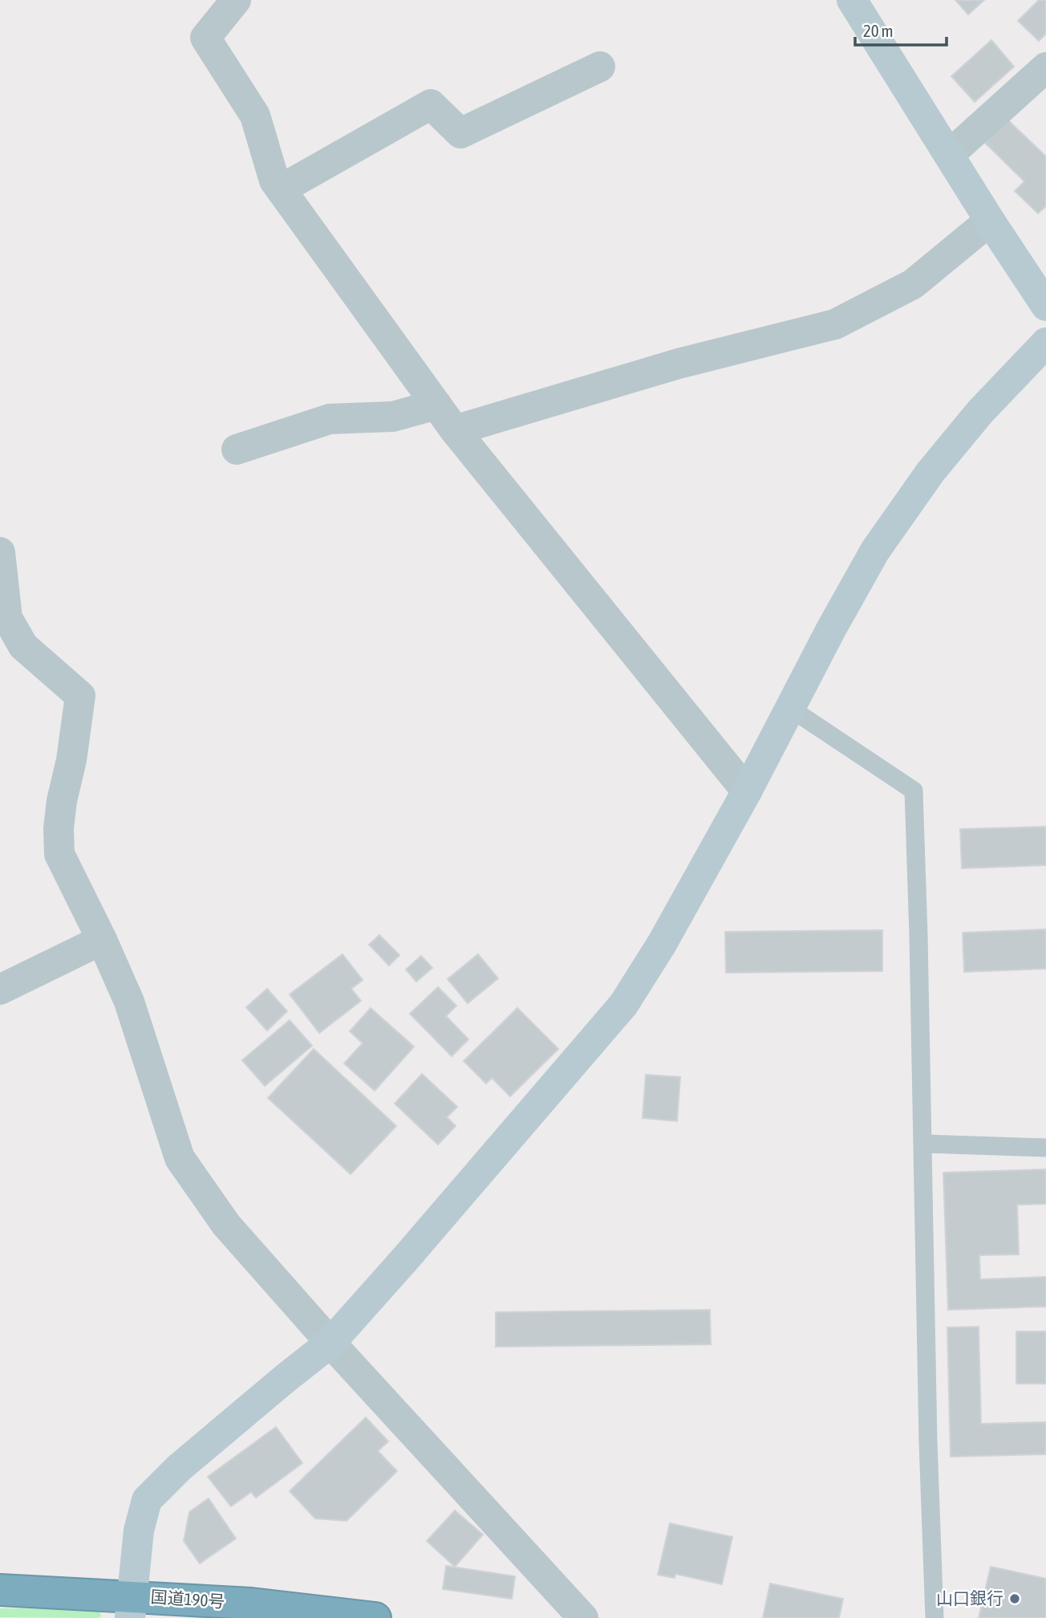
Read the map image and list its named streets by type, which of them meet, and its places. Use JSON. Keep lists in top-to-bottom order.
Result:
{
  "streets": {
    "highway": ["国道190号"]
  },
  "places": ["山口銀行"],
  "scale_bar": "20 m"
}
